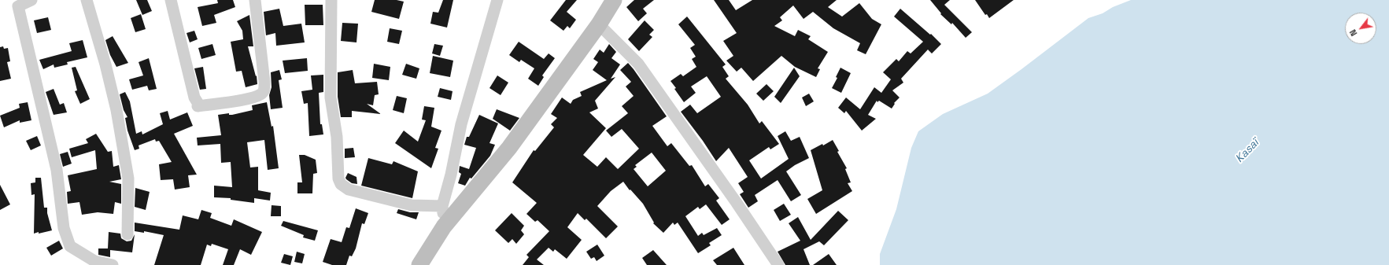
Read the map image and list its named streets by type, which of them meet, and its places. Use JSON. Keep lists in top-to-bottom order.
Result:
{
  "water": ["Kasaï"],
  "north": "bottom left"
}
